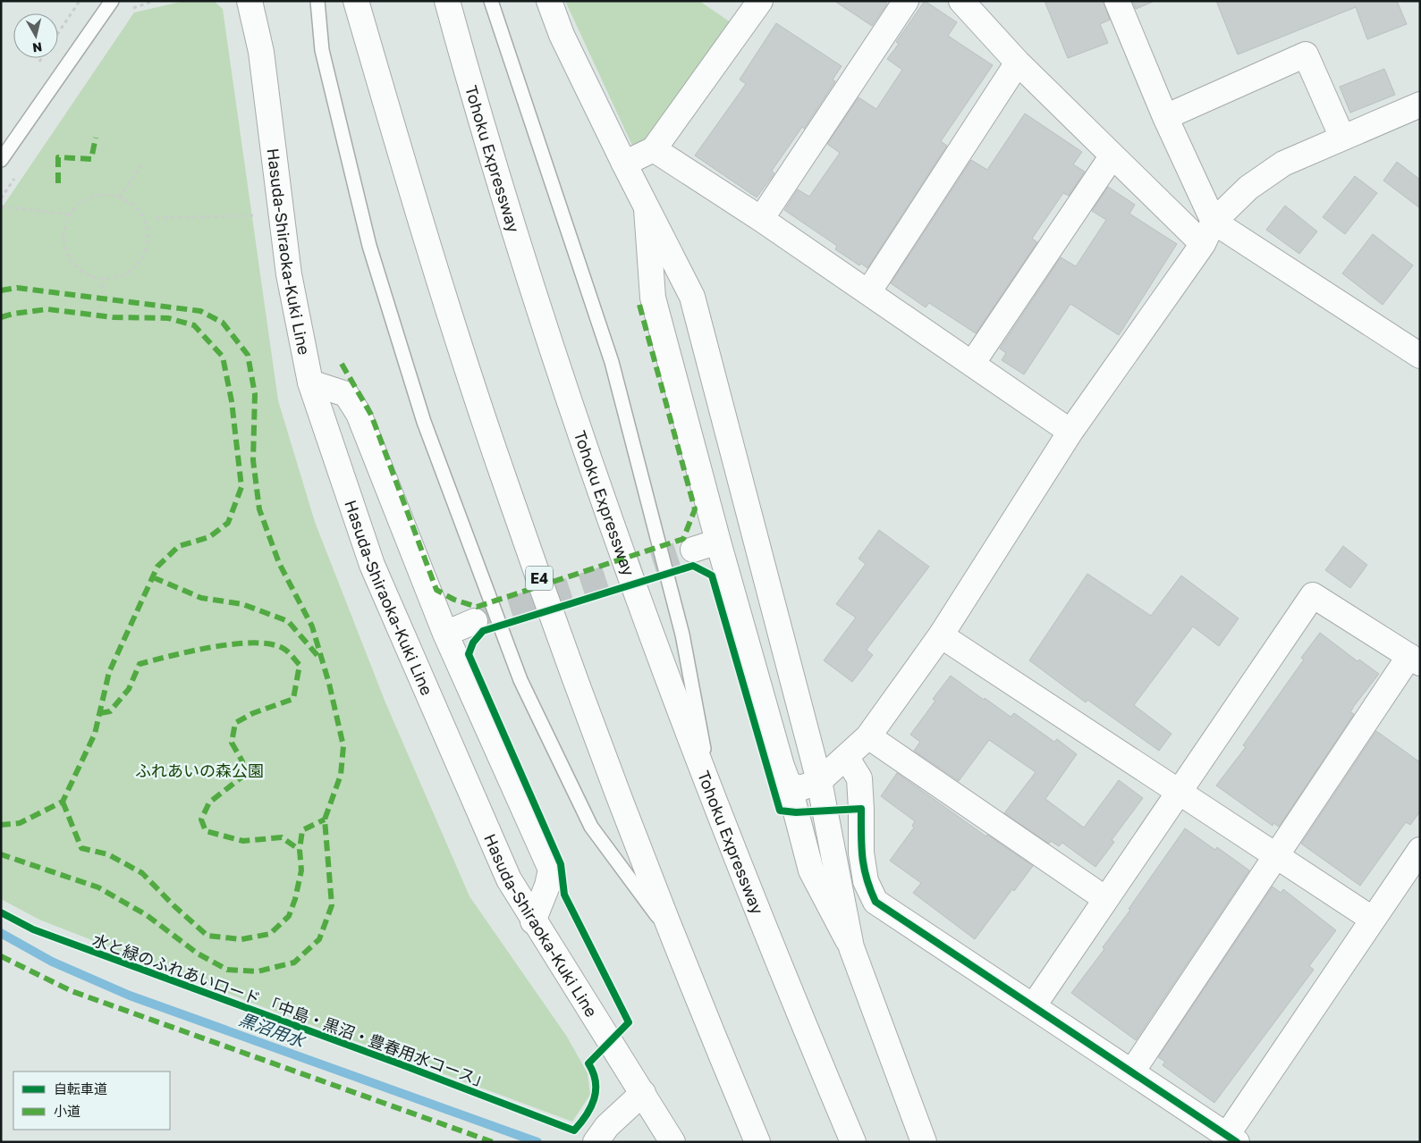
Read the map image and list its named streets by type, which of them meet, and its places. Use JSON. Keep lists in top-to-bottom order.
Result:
{
  "streets": {
    "main road": ["Tohoku Expressway", "Hasuda-Shiraoka-Kuki Line", "E4"],
    "cycle path": ["水と緑のふれあいロード 「中島・黒沼・豊春用水コース」"]
  },
  "water": ["黒沼用水"],
  "parks": ["ふれあいの森公園"],
  "legend": ["自転車道", "小道"],
  "north": "bottom"
}
